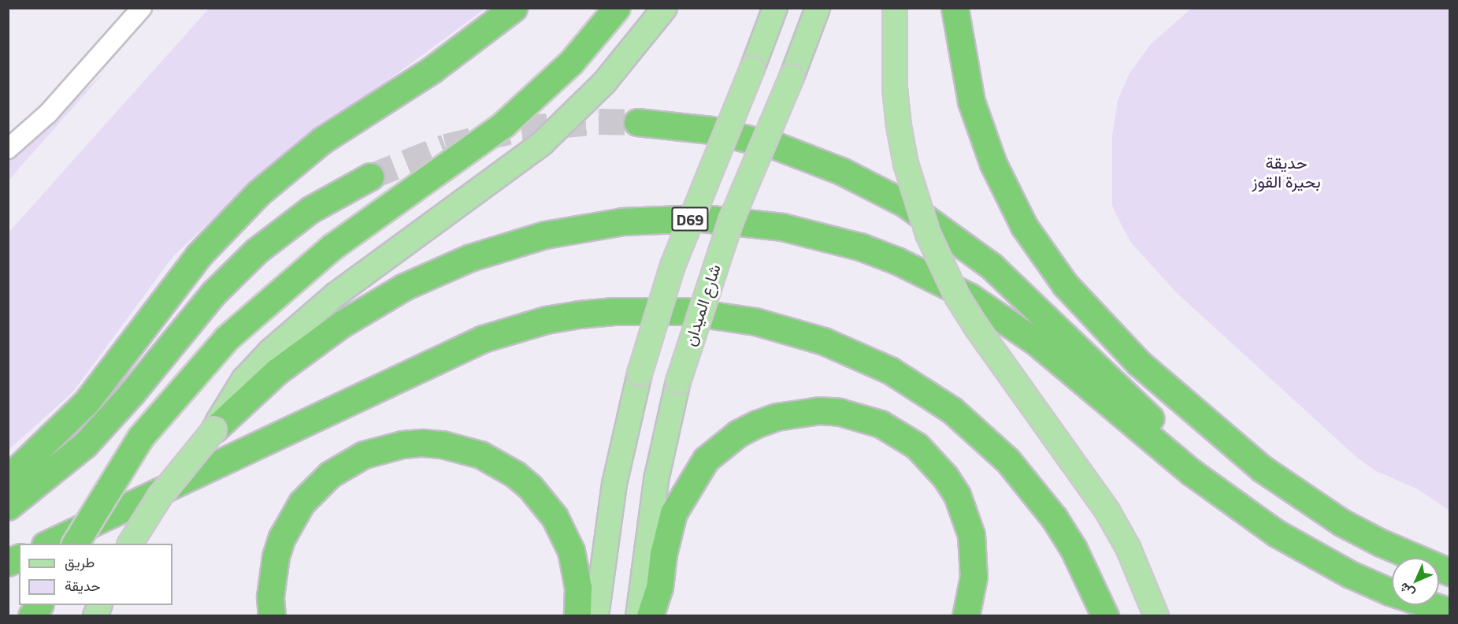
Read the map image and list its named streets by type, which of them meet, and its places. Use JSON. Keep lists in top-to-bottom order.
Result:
{
  "streets": {
    "main road": ["D69", "شارع الميدان"]
  },
  "parks": ["حديقة بحيرة القوز"],
  "legend": ["طريق", "حديقة"],
  "north": "bottom left"
}
